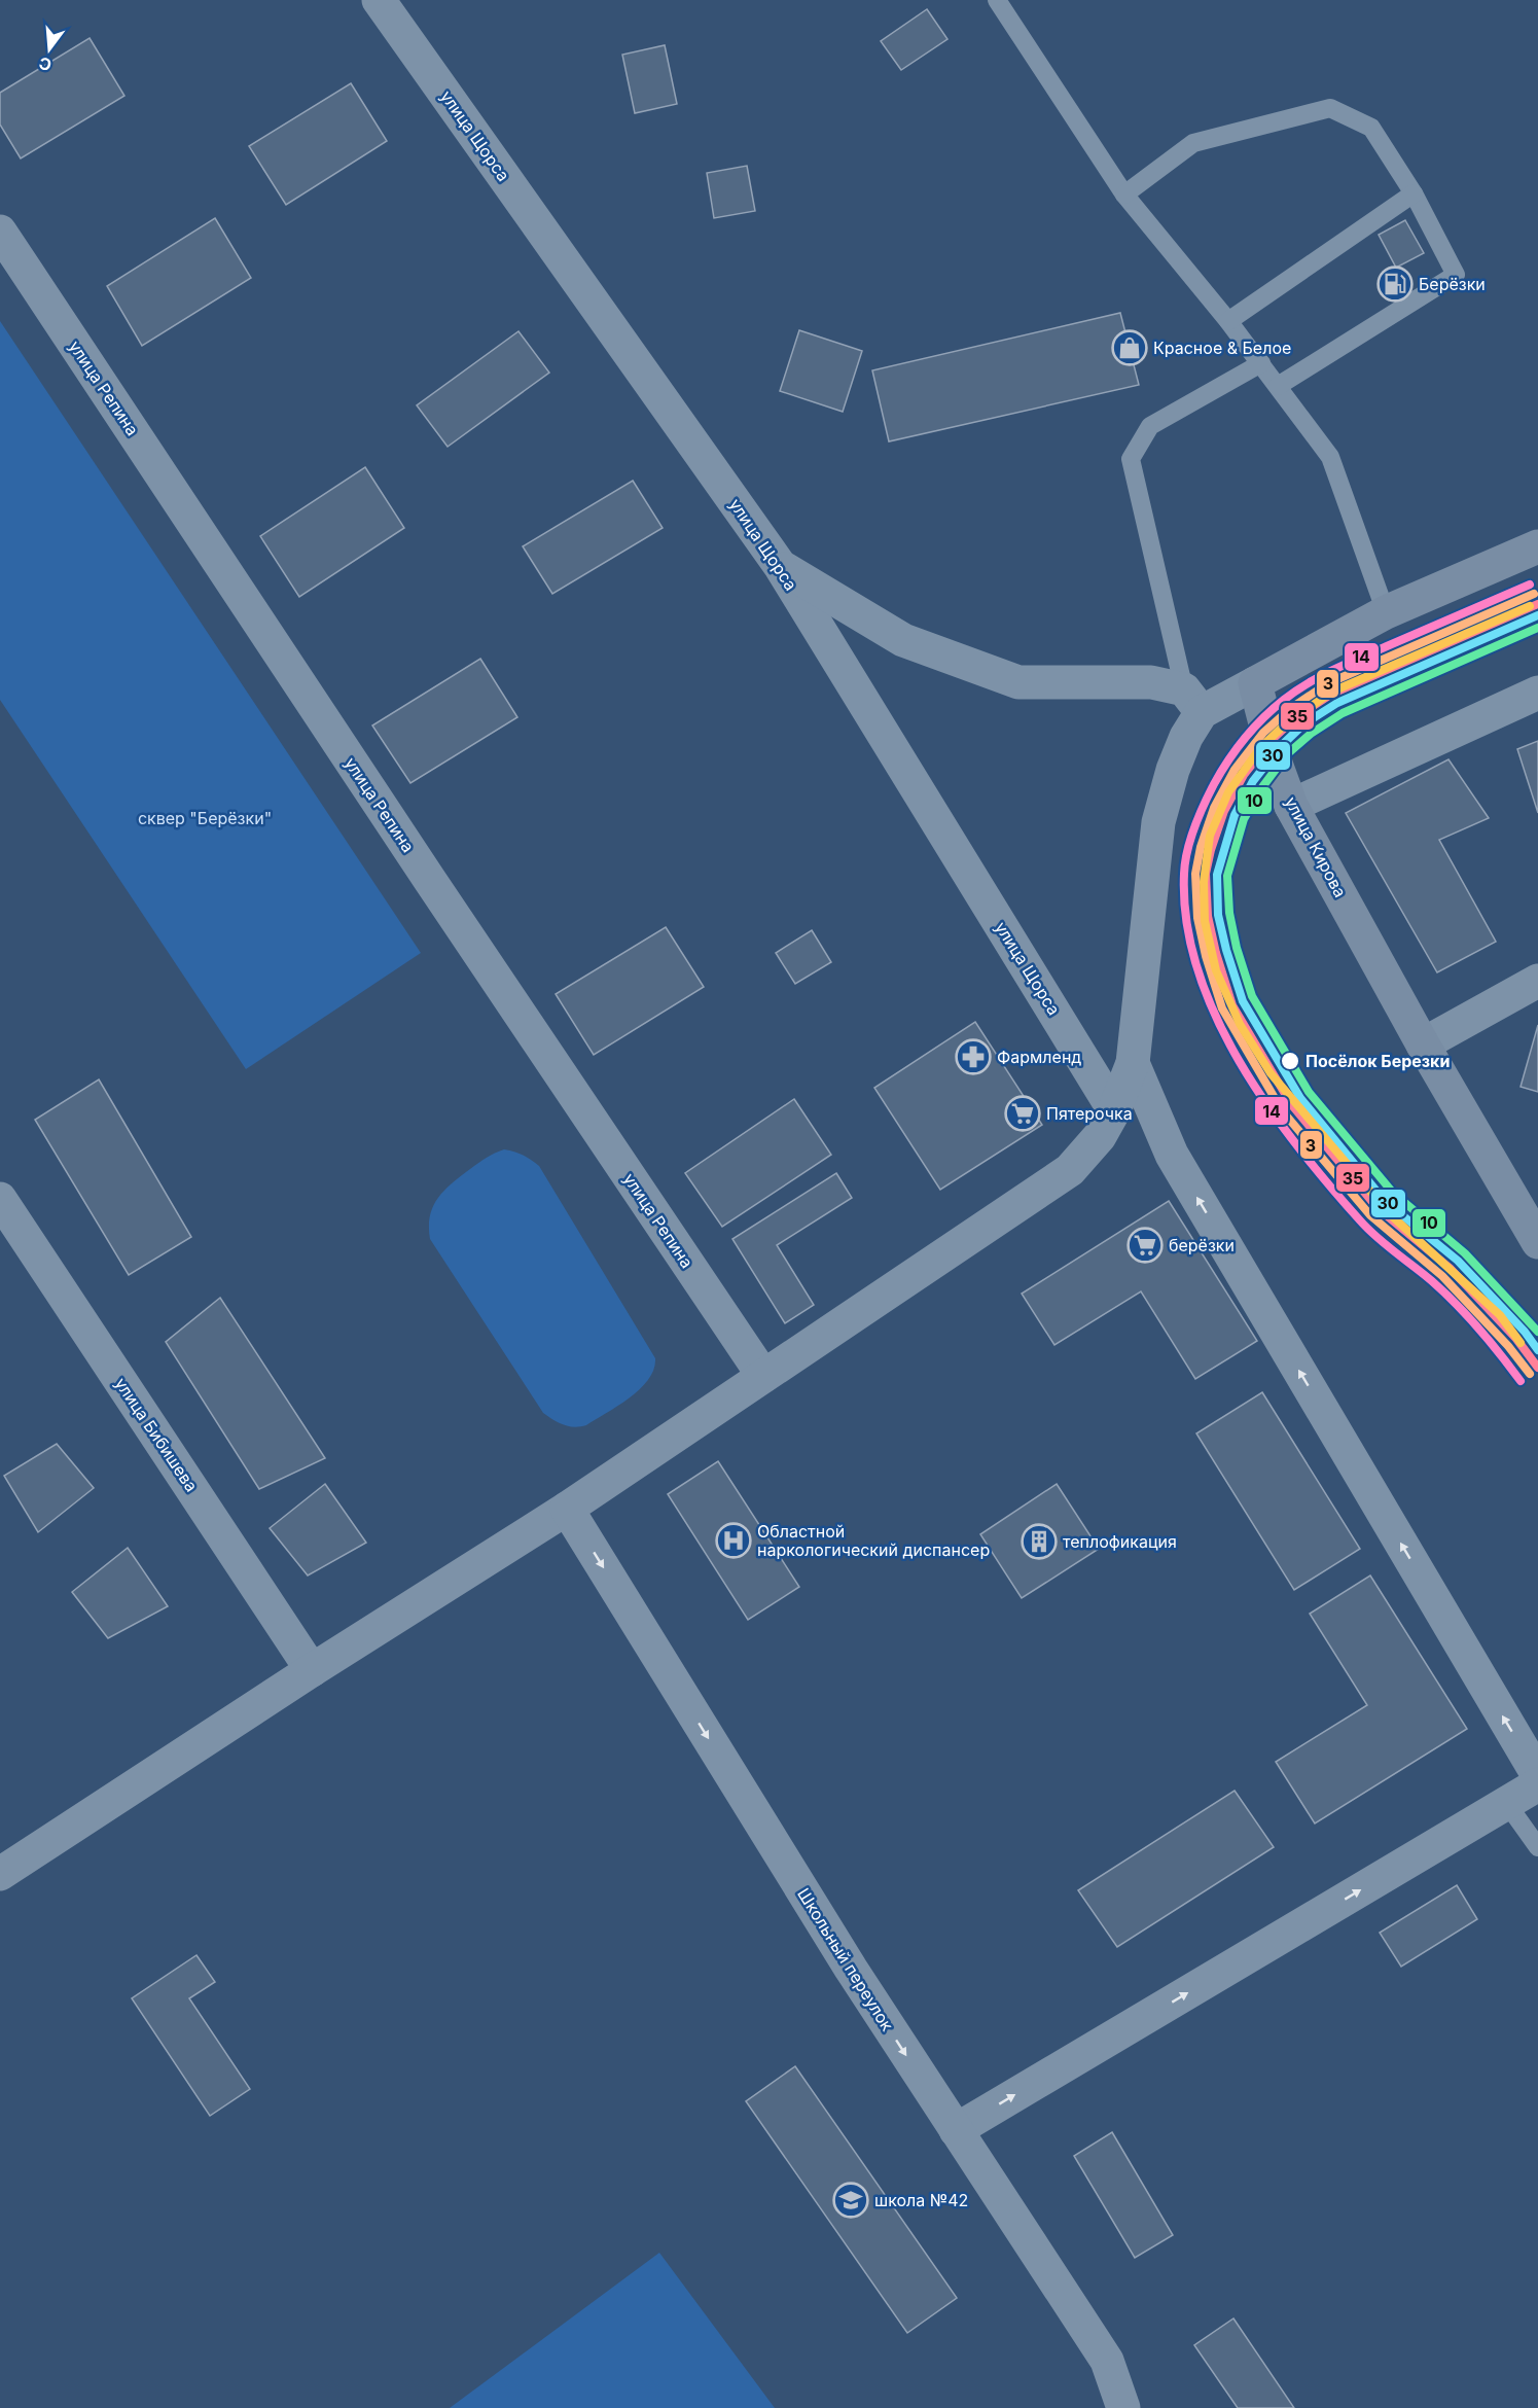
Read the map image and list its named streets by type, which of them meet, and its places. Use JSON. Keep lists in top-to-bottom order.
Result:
{
  "streets": {
    "main road": ["улица Кирова"],
    "street": [
      "улица Щорса",
      "улица Репина",
      "улица Бибишева",
      "Школьный переулок"
    ]
  },
  "one_way": ["Школьный переулок"],
  "parks": ["сквер \"Берёзки\""],
  "places": {
    "fuel station": ["Берёзки"],
    "shop": ["Красное & Белое"],
    "pharmacy": ["Фармленд"],
    "other": ["Посёлок Березки"],
    "supermarket": ["Пятерочка", "берёзки"],
    "hospital": ["Областной наркологический диспансер"],
    "building": ["теплофикация"],
    "school or university": ["школа №42"]
  },
  "lines": [
    "transit line 14",
    "transit line 3",
    "transit line 35",
    "transit line 30",
    "transit line 10"
  ],
  "north": "bottom"
}
